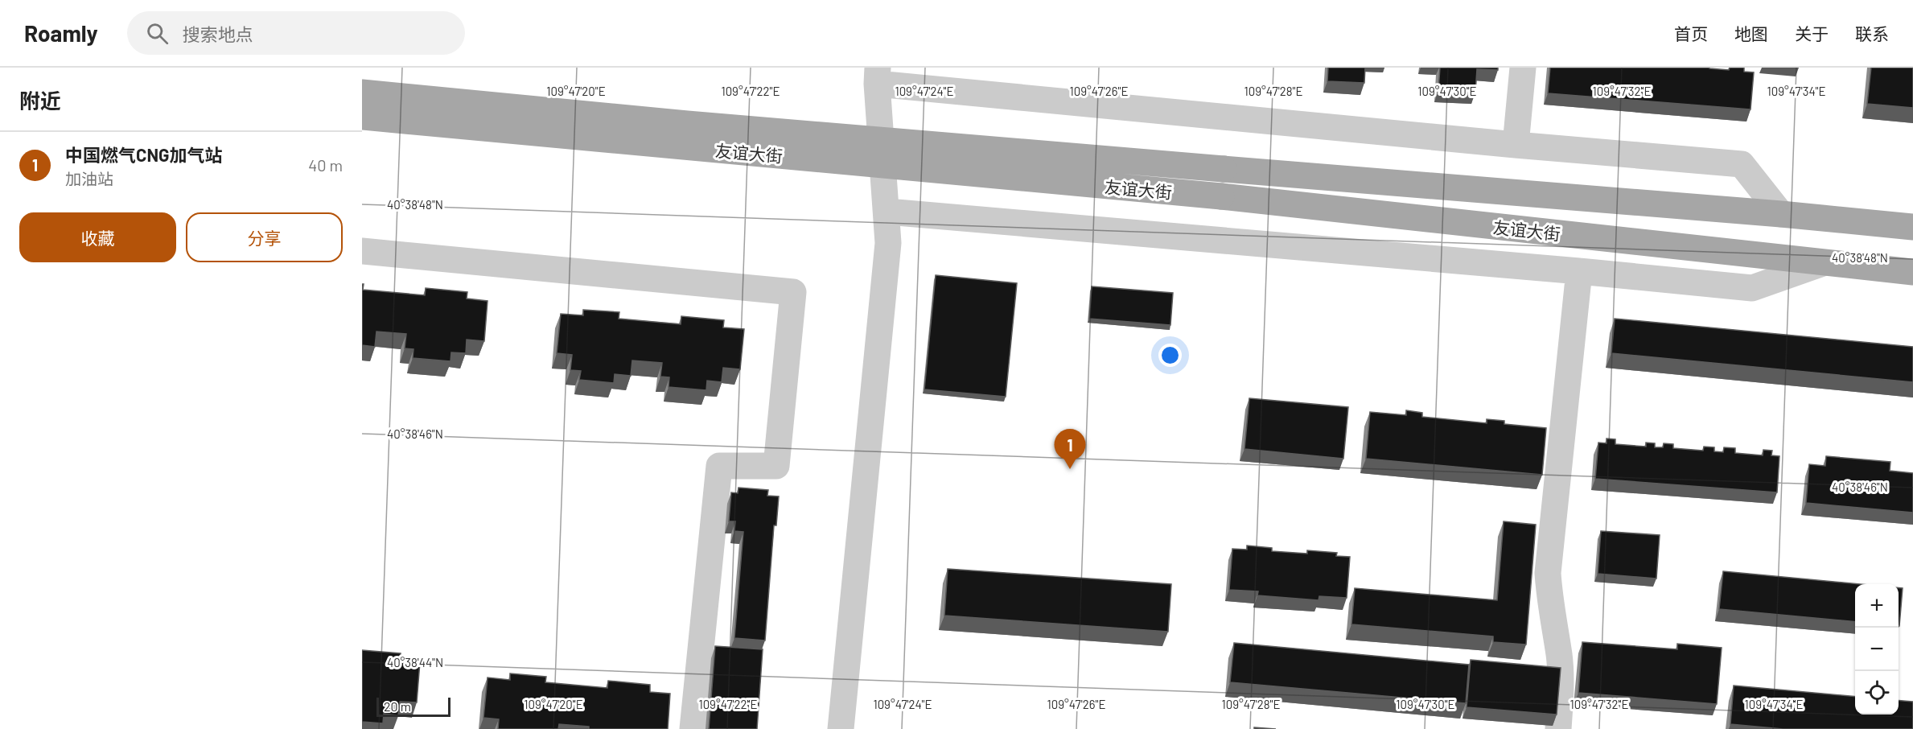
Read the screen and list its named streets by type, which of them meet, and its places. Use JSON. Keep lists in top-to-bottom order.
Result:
{
  "streets": {
    "main road": ["友谊大街"]
  },
  "scale_bar": "20 m",
  "page": {
    "header": "Roamly",
    "search": "搜索地点",
    "nav": [
      "首页",
      "地图",
      "关于",
      "联系"
    ],
    "heading": "附近",
    "list": [
      {
        "mark": "1",
        "name": "中国燃气CNG加气站",
        "note": "加油站",
        "value": "40 m"
      }
    ],
    "buttons": ["收藏", "分享"],
    "pins": "1",
    "map_buttons": ["+", "−"],
    "scale": "20 m"
  },
  "coordinates": [
    "109°47'20\"E",
    "109°47'22\"E",
    "109°47'24\"E",
    "109°47'26\"E",
    "109°47'28\"E",
    "109°47'30\"E",
    "109°47'32\"E",
    "109°47'34\"E",
    "40°38'48\"N",
    "40°38'46\"N",
    "40°38'44\"N"
  ]
}
